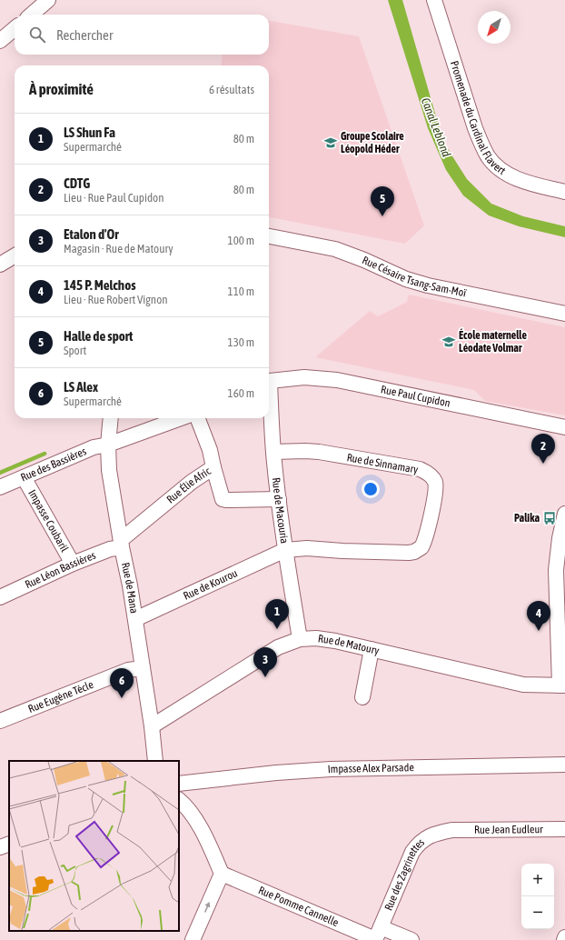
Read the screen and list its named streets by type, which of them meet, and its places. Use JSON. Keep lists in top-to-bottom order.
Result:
{
  "streets": {
    "street": [
      "Promenade du Cardinal Flavert",
      "Rue Césaire Tsang-Sam-Moï",
      "Rue Paul Cupidon",
      "Rue de Sinnamary",
      "Rue des Bassières",
      "Rue Élie Afric",
      "Rue de Macouria",
      "Impasse Coubaril",
      "Rue Léon Bassières",
      "Rue de Kourou",
      "Rue de Mana",
      "Rue de Matoury",
      "Rue Eugène Tècle",
      "Impasse Alex Parsade",
      "Rue Jean Eudleur",
      "Rue des Zagrinettes",
      "Rue Pomme Cannelle"
    ]
  },
  "crossings": [
    ["Rue de Sinnamary", "Rue de Macouria"],
    ["Rue de Sinnamary", "Rue de Kourou"],
    ["Rue des Bassières", "Impasse Coubaril"],
    ["Rue des Bassières", "Rue de Mana"],
    ["Rue Élie Afric", "Rue Léon Bassières"],
    ["Rue Élie Afric", "Rue de Mana"],
    ["Rue de Macouria", "Rue de Kourou"],
    ["Rue de Macouria", "Rue de Matoury"],
    ["Impasse Coubaril", "Rue Léon Bassières"],
    ["Rue Léon Bassières", "Rue de Mana"],
    ["Rue de Kourou", "Rue de Mana"],
    ["Rue de Mana", "Rue de Matoury"],
    ["Rue de Mana", "Rue Eugène Tècle"],
    ["Rue Jean Eudleur", "Rue des Zagrinettes"],
    ["Rue des Zagrinettes", "Rue Pomme Cannelle"]
  ],
  "water": ["Canal Leblond"],
  "places": {
    "school or university": ["Groupe Scolaire Léopold Héder", "École maternelle Léodate Volmar"],
    "bus stop": ["Palika"]
  },
  "north": "bottom left",
  "page": {
    "search": "Rechercher",
    "heading": ["À proximité", "6 résultats"],
    "list": [
      {
        "mark": "1",
        "name": "LS Shun Fa",
        "note": "Supermarché",
        "value": "80 m"
      },
      {
        "mark": "2",
        "name": "CDTG",
        "note": "Lieu · Rue Paul Cupidon",
        "value": "80 m"
      },
      {
        "mark": "3",
        "name": "Etalon d'Or",
        "note": "Magasin · Rue de Matoury",
        "value": "100 m"
      },
      {
        "mark": "4",
        "name": "145 P. Melchos",
        "note": "Lieu · Rue Robert Vignon",
        "value": "110 m"
      },
      {
        "mark": "5",
        "name": "Halle de sport",
        "note": "Sport",
        "value": "130 m"
      },
      {
        "mark": "6",
        "name": "LS Alex",
        "note": "Supermarché",
        "value": "160 m"
      }
    ],
    "pins": [
      "5",
      "2",
      "1",
      "4",
      "3",
      "6"
    ],
    "map_buttons": ["+", "−"]
  }
}
